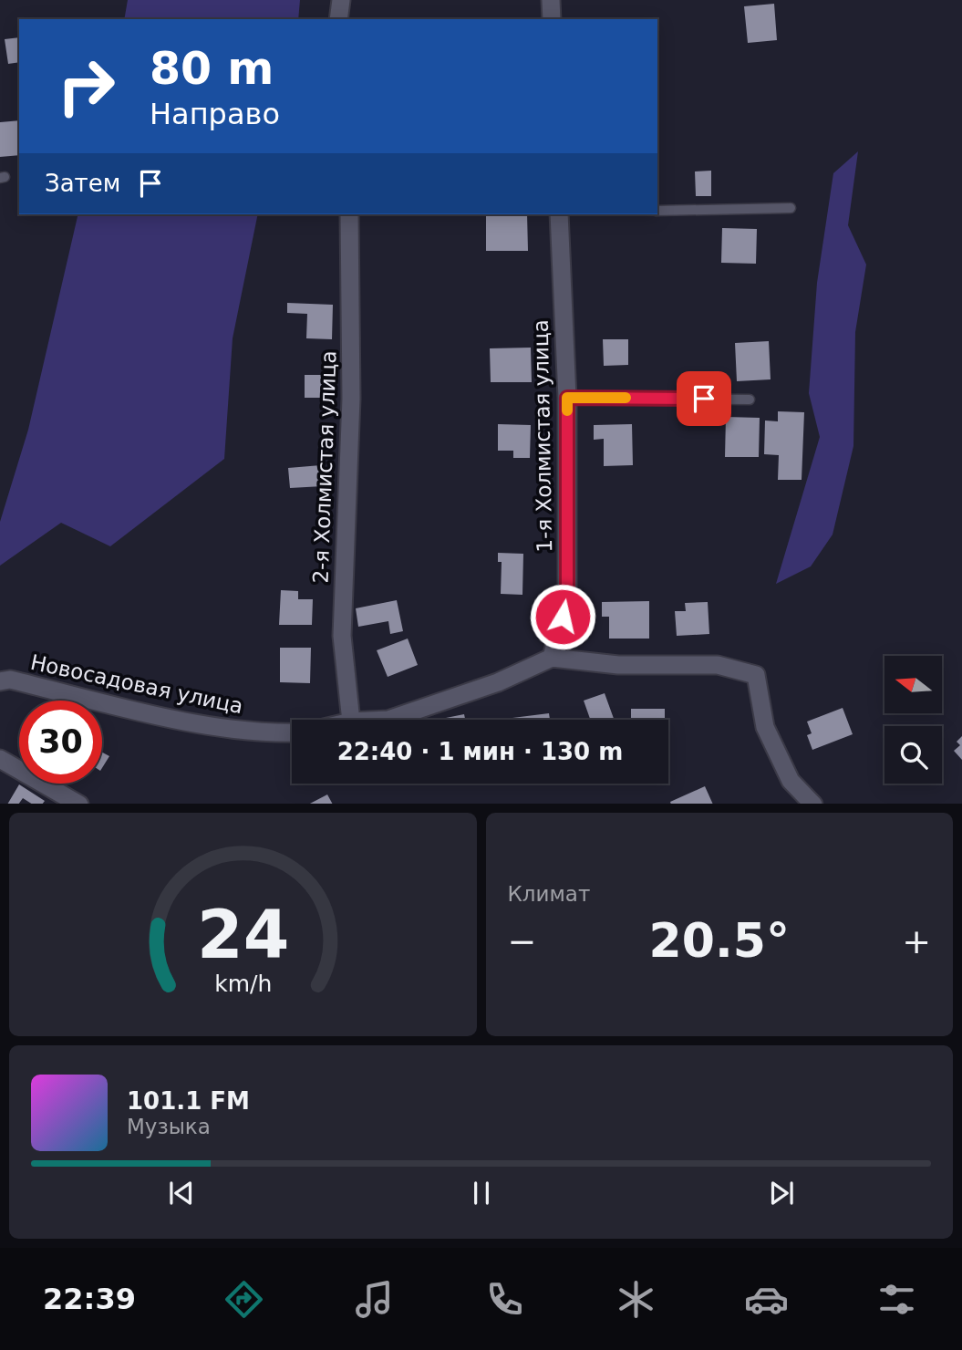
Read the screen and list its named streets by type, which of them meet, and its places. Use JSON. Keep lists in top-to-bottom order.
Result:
{
  "streets": {
    "street": ["1-я Холмистая улица", "2-я Холмистая улица", "Новосадовая улица"]
  },
  "north": "left",
  "page": {
    "turn": ["80 m", "Направо"],
    "then": "Затем",
    "limit": "30",
    "trip": "22:40 · 1 мин · 130 m",
    "tile": "Климат",
    "heat": ["−", "20.5°", "+"],
    "song": ["101.1 FM", "Музыка"],
    "tabs": "22:39",
    "gauge": ["24", "km/h"]
  }
}
